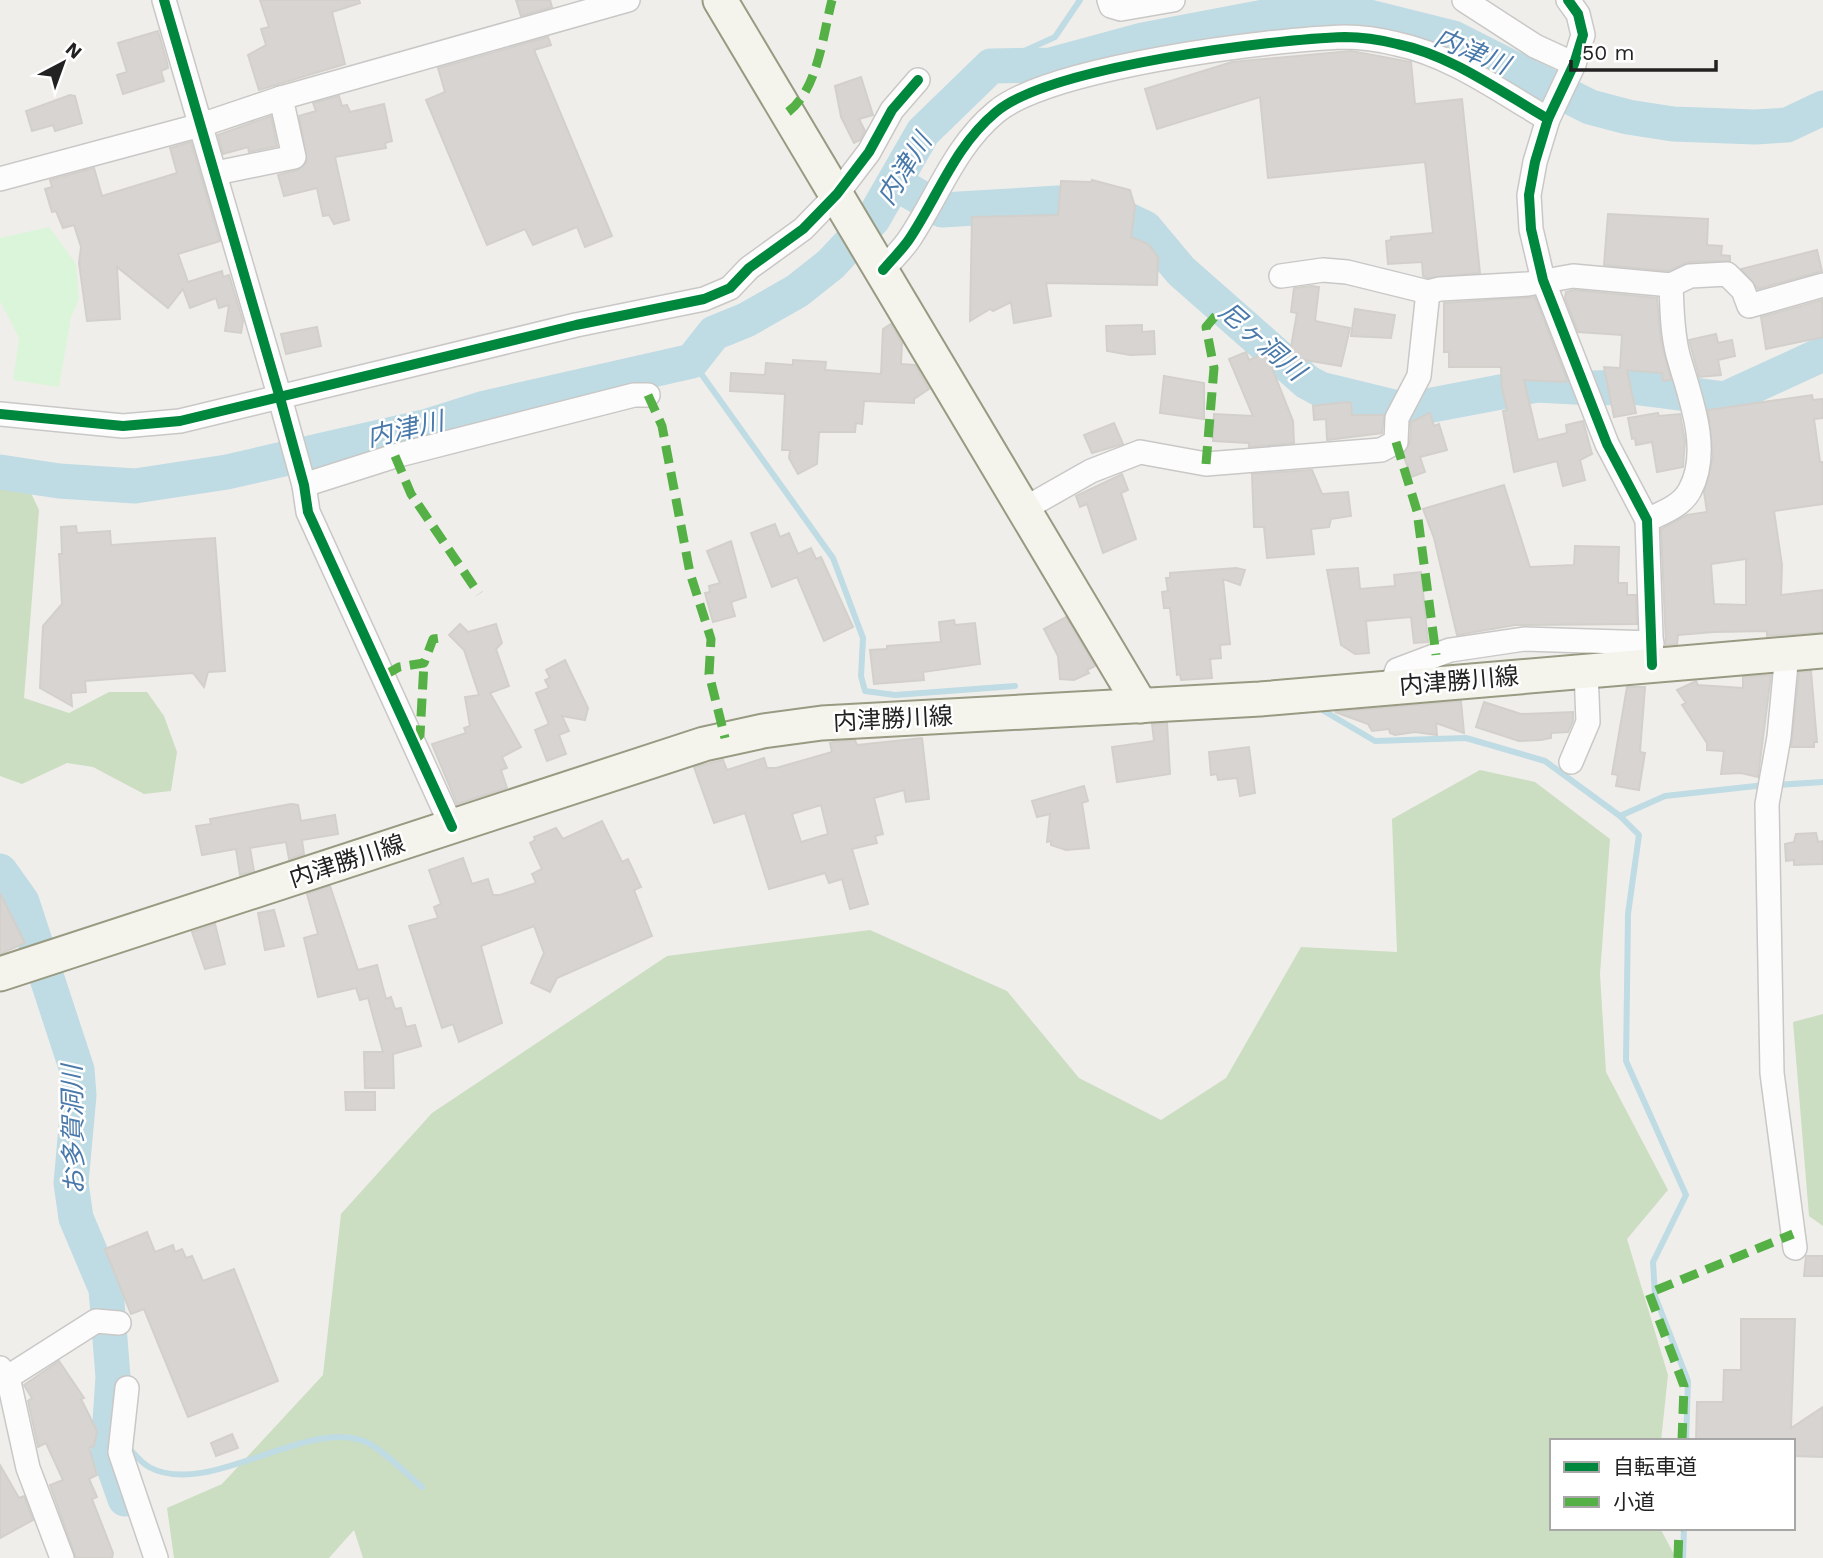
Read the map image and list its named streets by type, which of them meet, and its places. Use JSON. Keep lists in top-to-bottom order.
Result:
{
  "streets": {
    "main road": ["内津勝川線"]
  },
  "water": ["内津川", "尼ヶ洞川", "お多賀洞川"],
  "legend": ["自転車道", "小道"],
  "scale_bar": "50 m",
  "north": "top right"
}
